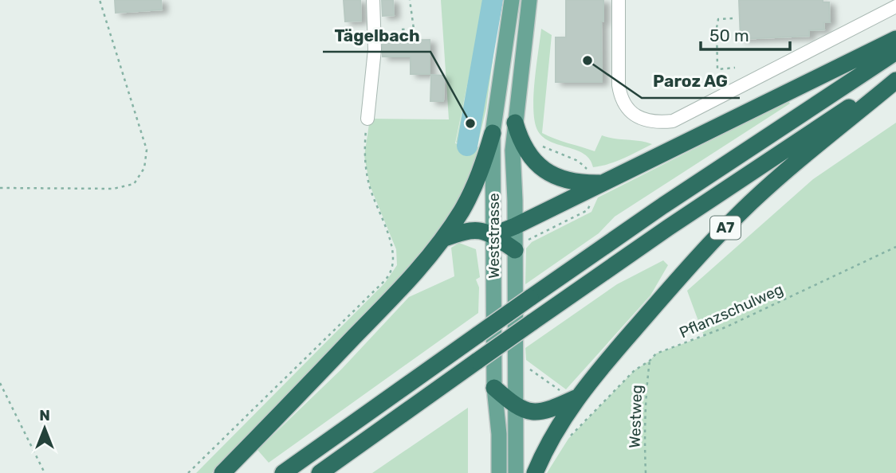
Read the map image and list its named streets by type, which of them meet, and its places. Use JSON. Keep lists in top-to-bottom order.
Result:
{
  "streets": {
    "highway": ["A7"],
    "main road": ["Weststrasse"],
    "path": ["Pflanzschulweg", "Westweg"]
  },
  "crossings": [
    ["A7", "Weststrasse"],
    ["Pflanzschulweg", "Westweg"]
  ],
  "places": ["Paroz AG", "Tägelbach"],
  "scale_bar": "50 m",
  "north": "top"
}
